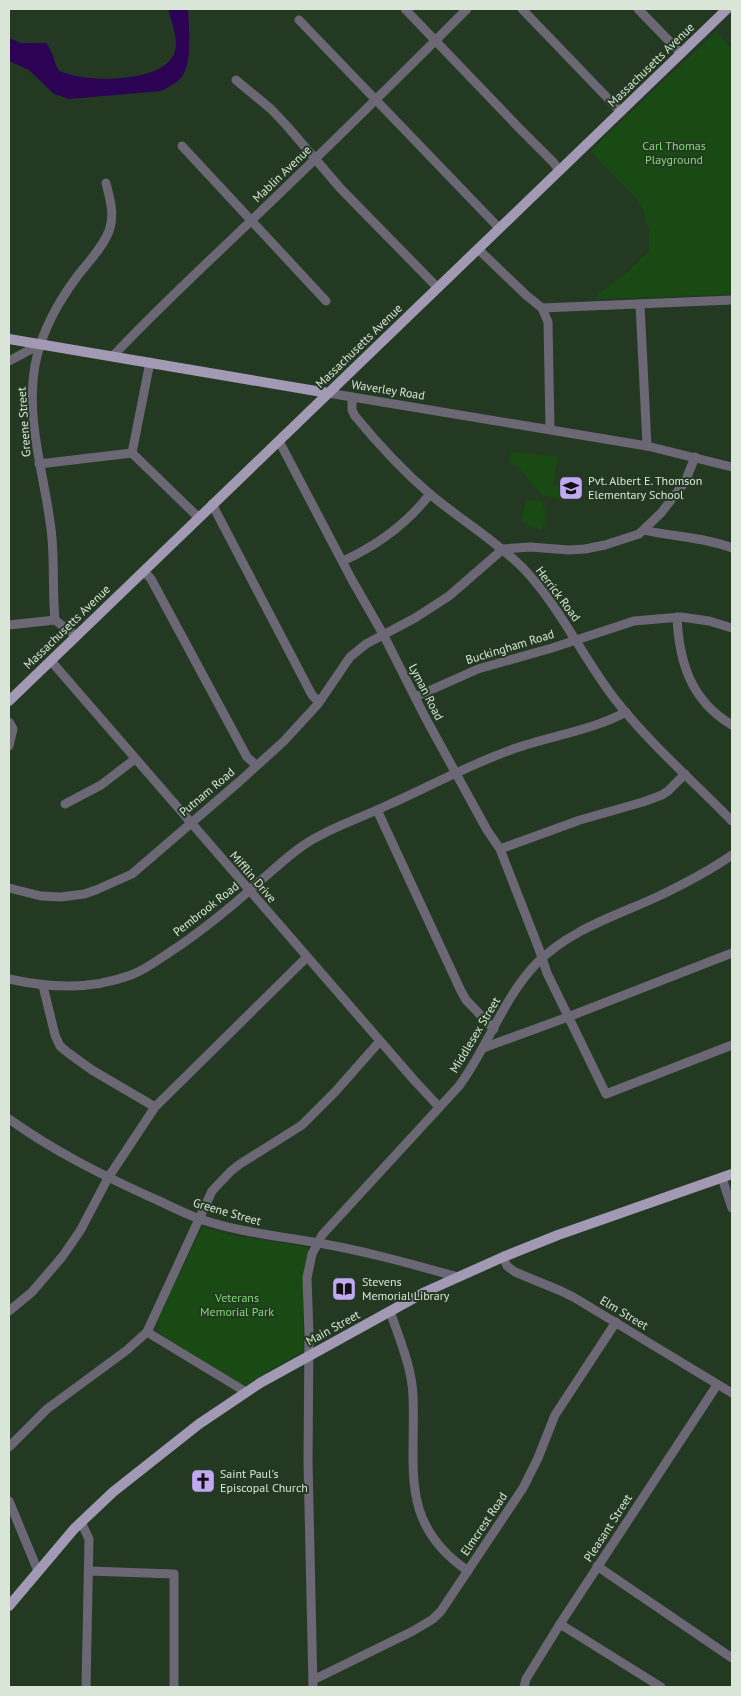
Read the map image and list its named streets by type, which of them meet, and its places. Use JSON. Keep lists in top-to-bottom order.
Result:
{
  "streets": {
    "main road": ["Massachusetts Avenue", "Waverley Road", "Main Street"],
    "street": [
      "Mablin Avenue",
      "Greene Street",
      "Herrick Road",
      "Buckingham Road",
      "Lyman Road",
      "Putnam Road",
      "Mifflin Drive",
      "Pembrook Road",
      "Middlesex Street",
      "Elm Street",
      "Elmcrest Road",
      "Pleasant Street"
    ]
  },
  "crossings": [
    ["Massachusetts Avenue", "Waverley Road"],
    ["Massachusetts Avenue", "Lyman Road"],
    ["Massachusetts Avenue", "Mifflin Drive"],
    ["Mablin Avenue", "Waverley Road"],
    ["Waverley Road", "Greene Street"],
    ["Waverley Road", "Herrick Road"],
    ["Greene Street", "Middlesex Street"],
    ["Greene Street", "Main Street"],
    ["Herrick Road", "Buckingham Road"],
    ["Herrick Road", "Putnam Road"],
    ["Herrick Road", "Pembrook Road"],
    ["Buckingham Road", "Lyman Road"],
    ["Lyman Road", "Putnam Road"],
    ["Lyman Road", "Pembrook Road"],
    ["Lyman Road", "Middlesex Street"],
    ["Putnam Road", "Mifflin Drive"],
    ["Mifflin Drive", "Pembrook Road"],
    ["Mifflin Drive", "Middlesex Street"],
    ["Middlesex Street", "Main Street"],
    ["Middlesex Street", "Elmcrest Road"],
    ["Elm Street", "Main Street"],
    ["Elm Street", "Elmcrest Road"],
    ["Elm Street", "Pleasant Street"]
  ],
  "parks": ["Carl Thomas Playground", "Veterans Memorial Park"],
  "places": {
    "school or university": ["Pvt. Albert E. Thomson Elementary School"],
    "library": ["Stevens Memorial Library"],
    "church": ["Saint Paul's Episcopal Church"]
  }
}
